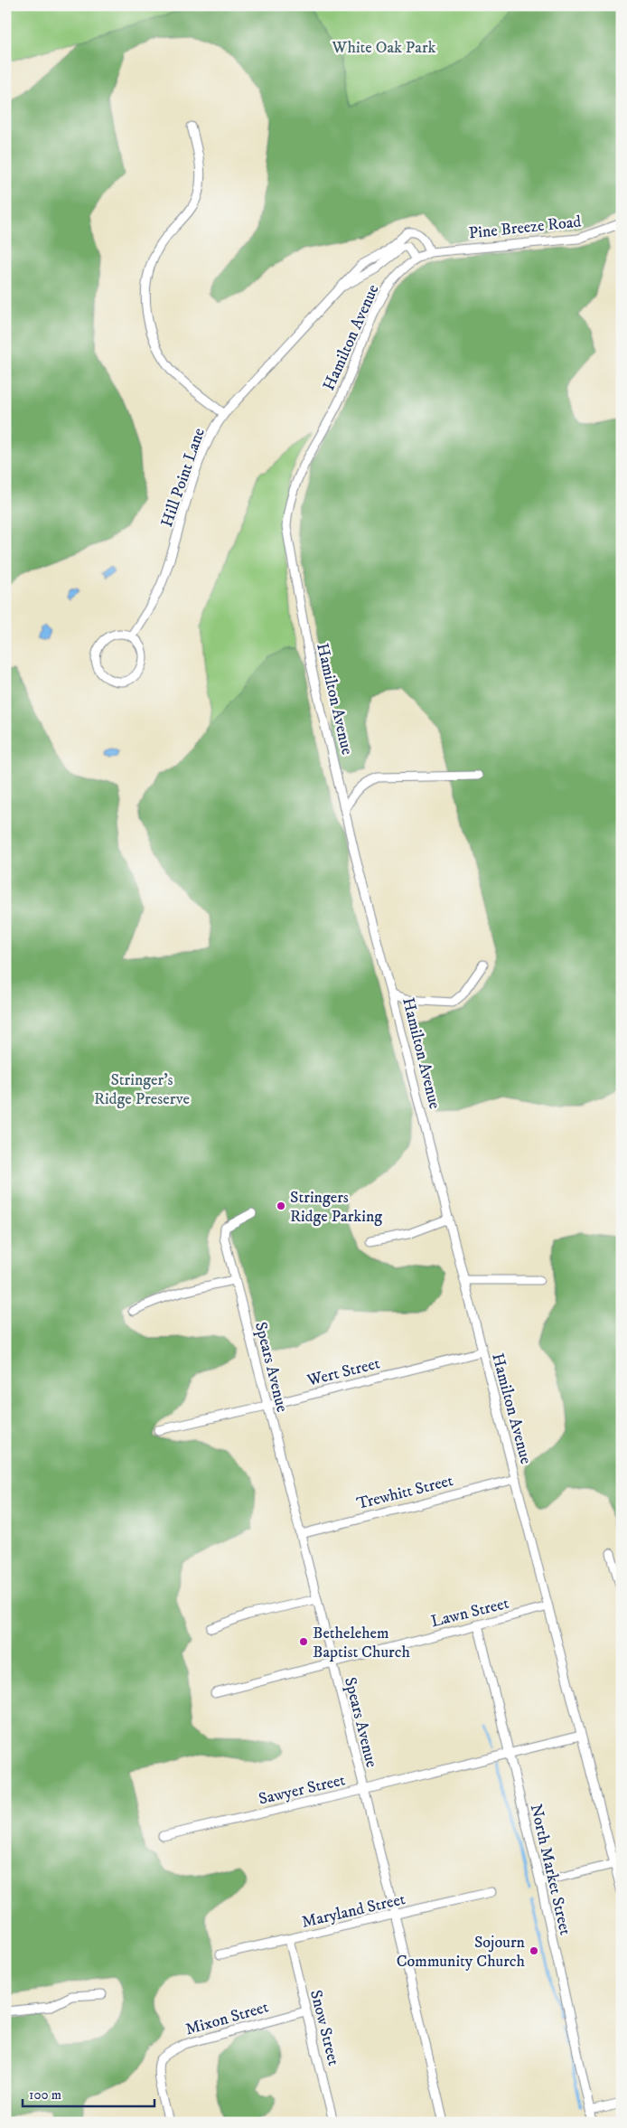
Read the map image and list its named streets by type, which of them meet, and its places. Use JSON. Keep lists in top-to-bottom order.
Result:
{
  "streets": {
    "street": [
      "Pine Breeze Road",
      "Hamilton Avenue",
      "Hill Point Lane",
      "Spears Avenue",
      "Wert Street",
      "Trewhitt Street",
      "Lawn Street",
      "Sawyer Street",
      "North Market Street",
      "Maryland Street",
      "Mixon Street",
      "Snow Street"
    ]
  },
  "crossings": [
    ["Pine Breeze Road", "Hamilton Avenue"],
    ["Pine Breeze Road", "Hill Point Lane"],
    ["Hamilton Avenue", "Hill Point Lane"],
    ["Hamilton Avenue", "Wert Street"],
    ["Hamilton Avenue", "Trewhitt Street"],
    ["Hamilton Avenue", "Lawn Street"],
    ["Hamilton Avenue", "Sawyer Street"],
    ["Spears Avenue", "Wert Street"],
    ["Spears Avenue", "Trewhitt Street"],
    ["Spears Avenue", "Lawn Street"],
    ["Spears Avenue", "Sawyer Street"],
    ["Spears Avenue", "Maryland Street"],
    ["Lawn Street", "North Market Street"],
    ["Sawyer Street", "North Market Street"],
    ["Maryland Street", "Snow Street"],
    ["Mixon Street", "Snow Street"]
  ],
  "parks": ["White Oak Park", "Stringer's Ridge Preserve"],
  "places": ["Stringers Ridge Parking", "Bethelehem Baptist Church", "Sojourn Community Church"],
  "scale_bar": "100 m"
}
